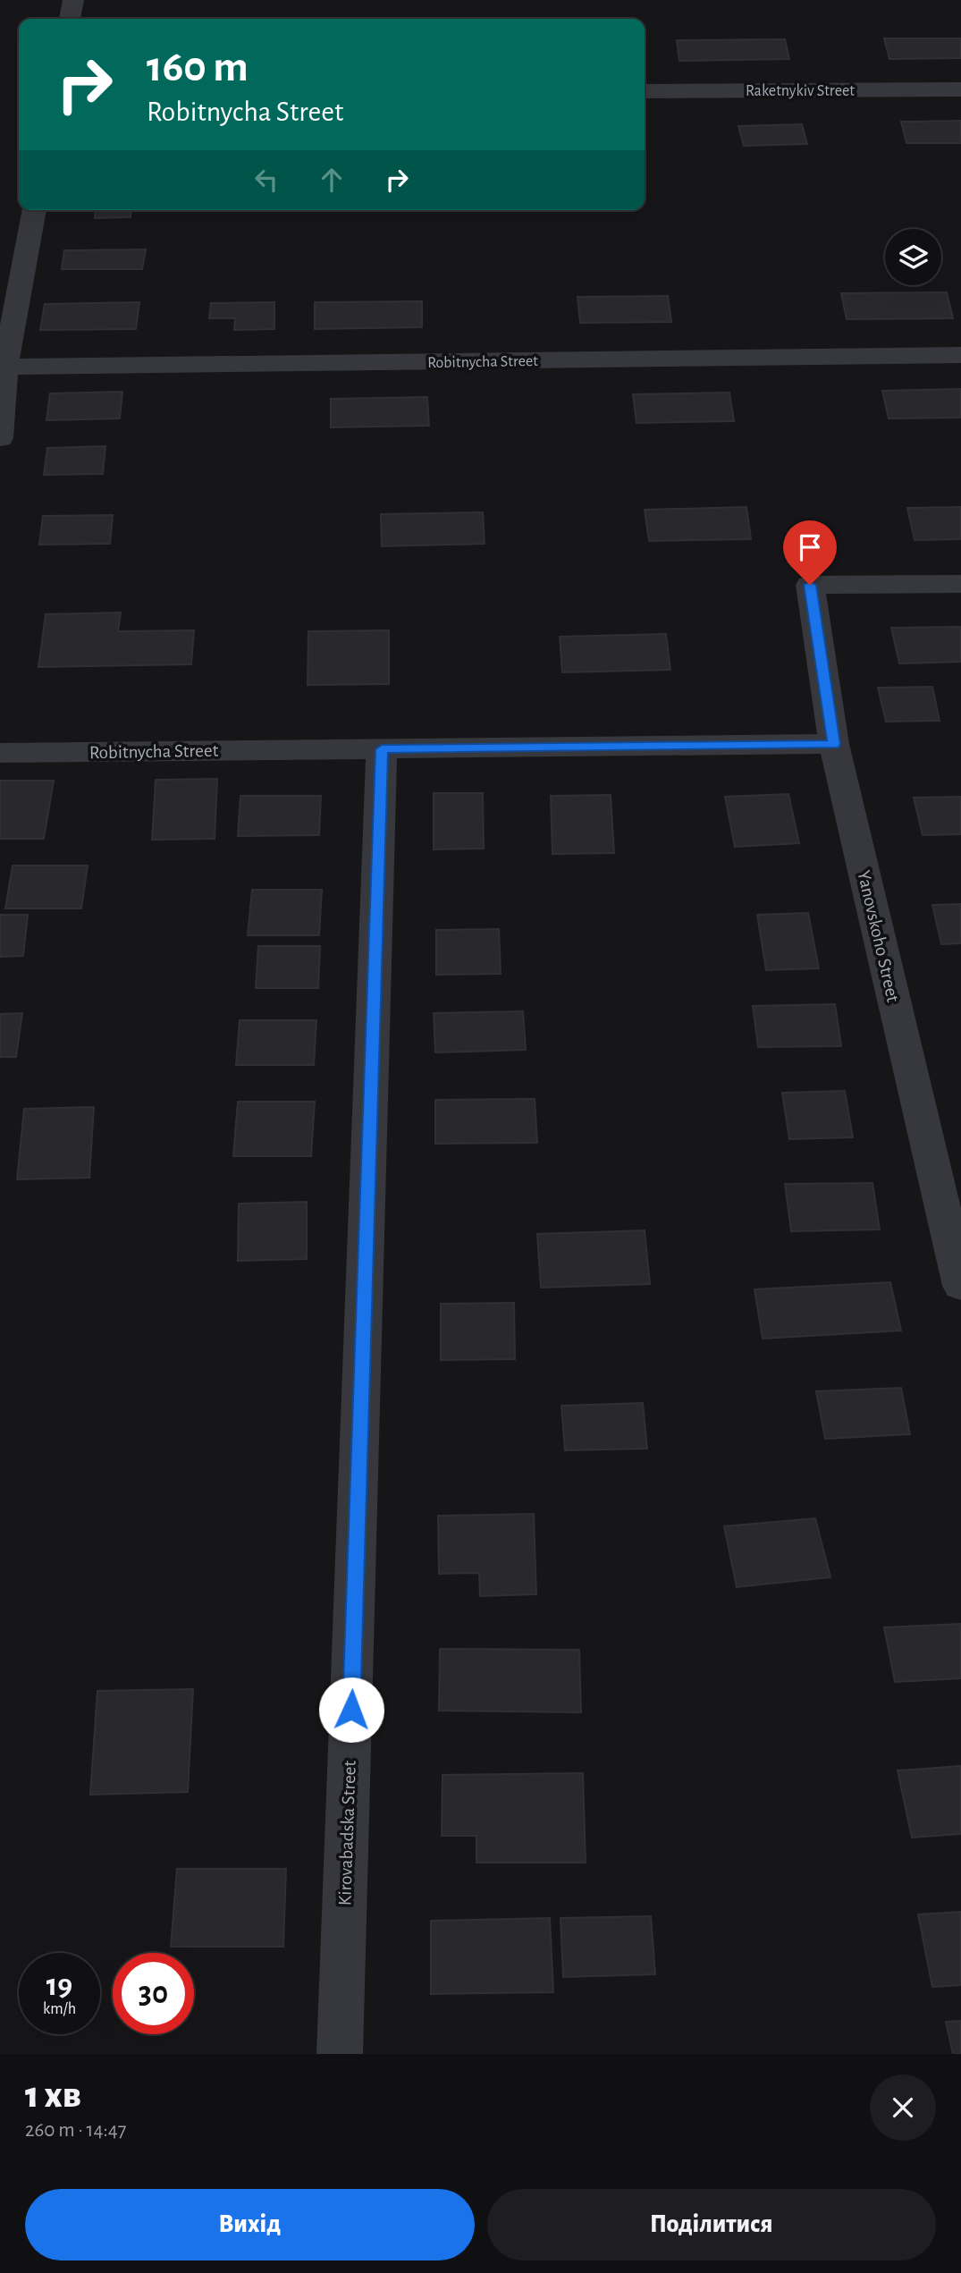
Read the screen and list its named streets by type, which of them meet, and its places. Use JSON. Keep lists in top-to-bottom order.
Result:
{
  "streets": {
    "street": [
      "Raketnykiv Street",
      "Robitnycha Street",
      "Yanovskoho Street",
      "Kirovabadska Street"
    ]
  },
  "crossings": [
    ["Robitnycha Street", "Yanovskoho Street"],
    ["Robitnycha Street", "Kirovabadska Street"]
  ],
  "page": {
    "turn": ["160 m", "Robitnycha Street"],
    "speed": "19 km/h",
    "limit": "30",
    "heading": ["1 хв", "260 m · 14:47"],
    "buttons": ["Вихід", "Поділитися"]
  }
}
